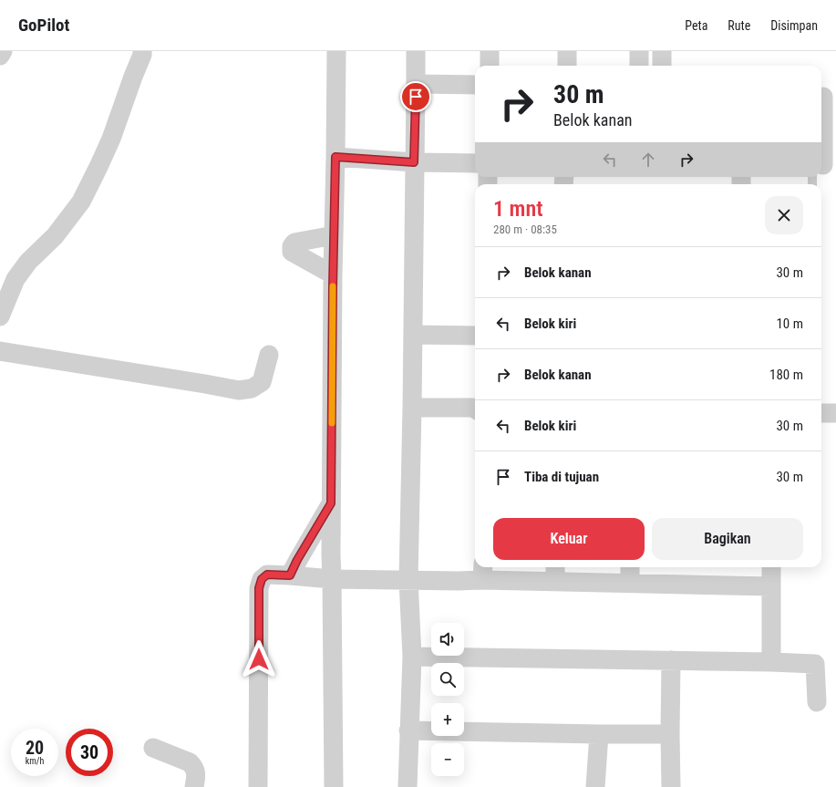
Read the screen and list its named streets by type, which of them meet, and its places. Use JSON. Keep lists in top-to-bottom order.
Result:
{
  "page": {
    "header": "GoPilot",
    "nav": ["Peta", "Rute", "Disimpan"],
    "turn": ["30 m", "Belok kanan"],
    "heading": ["1 mnt", "280 m · 08:35"],
    "list": [
      {
        "name": "Belok kanan",
        "value": "30 m"
      },
      {
        "name": "Belok kiri",
        "value": "10 m"
      },
      {
        "name": "Belok kanan",
        "value": "180 m"
      },
      {
        "name": "Belok kiri",
        "value": "30 m"
      },
      {
        "name": "Tiba di tujuan",
        "value": "30 m"
      }
    ],
    "buttons": ["Keluar", "Bagikan"],
    "map_buttons": ["+", "−"],
    "speed": "20 km/h",
    "limit": "30"
  }
}
